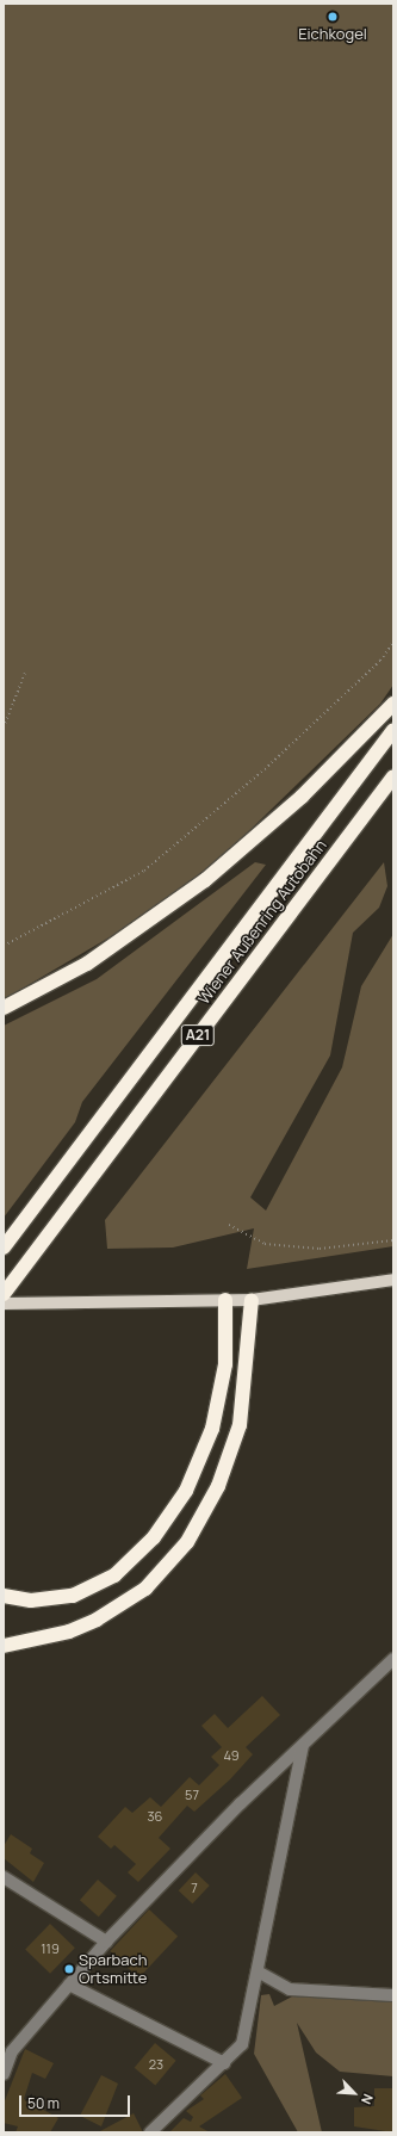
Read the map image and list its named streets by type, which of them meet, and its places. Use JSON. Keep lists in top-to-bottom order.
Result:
{
  "streets": {
    "highway": ["Wiener Außenring Autobahn", "A21"]
  },
  "places": ["Eichkogel", "Sparbach Ortsmitte"],
  "house_numbers": [
    "49",
    "57",
    "36",
    "7",
    "119",
    "23"
  ],
  "scale_bar": "50 m",
  "north": "bottom right"
}
